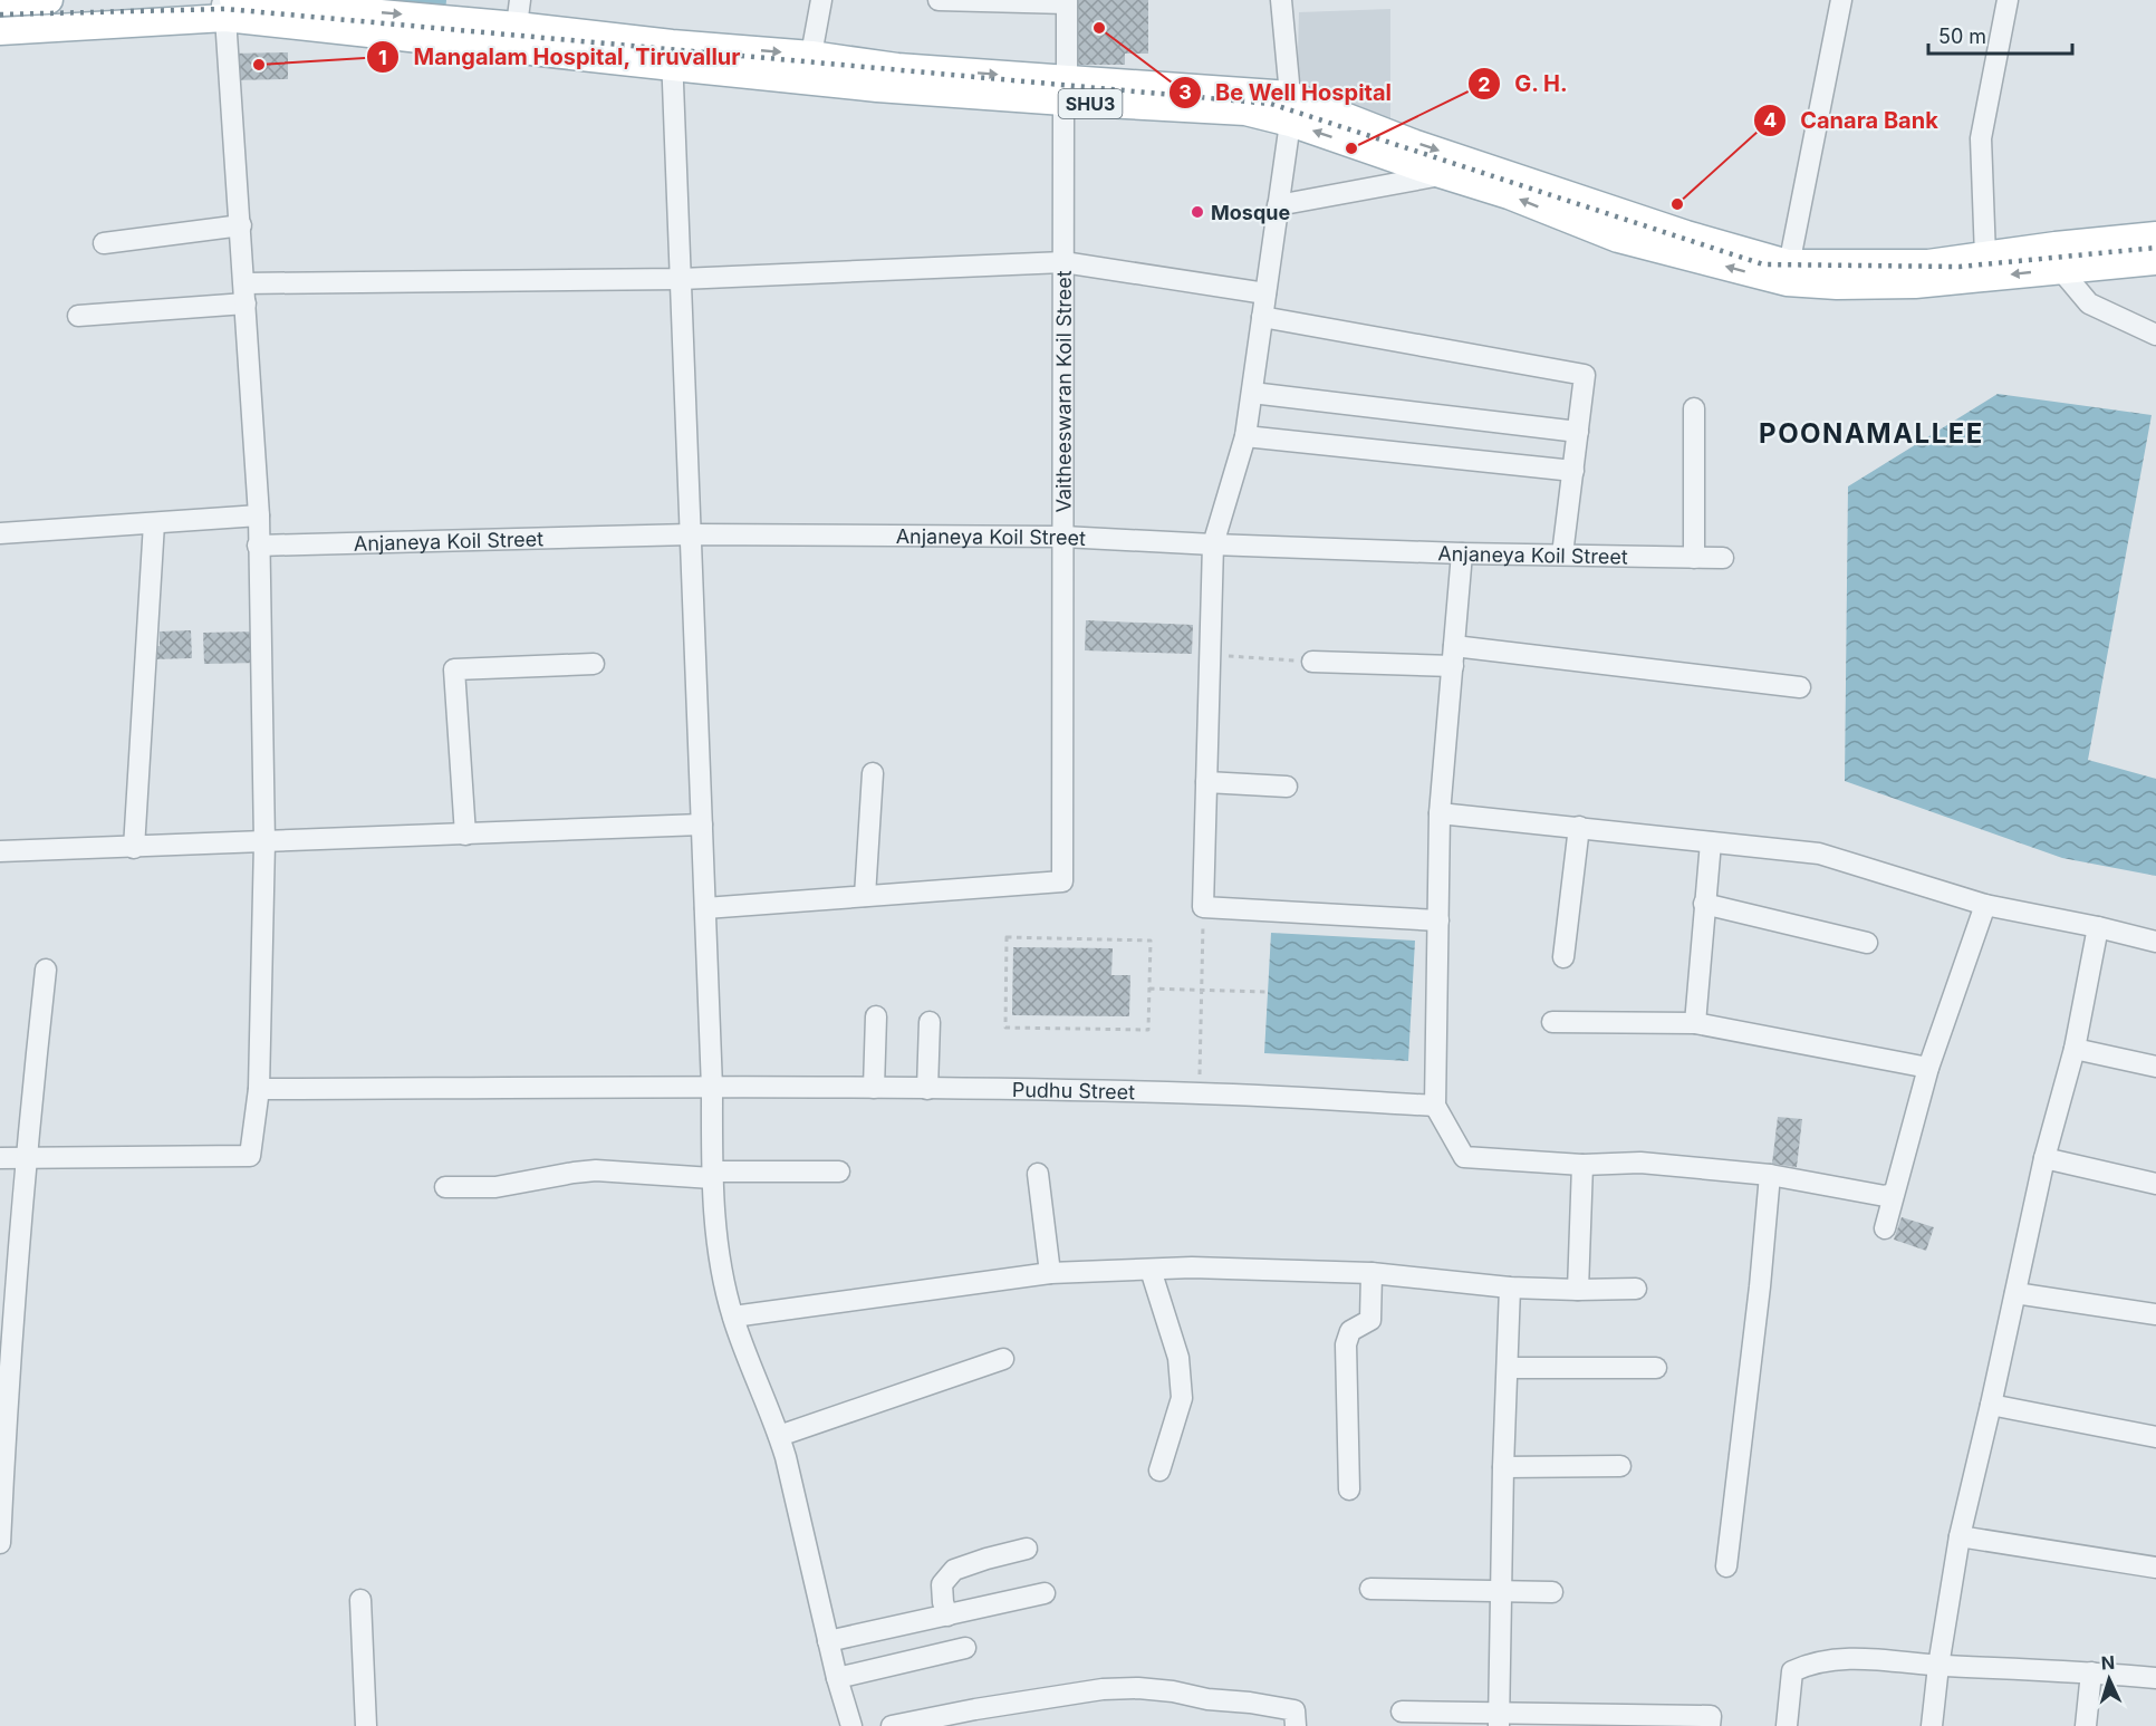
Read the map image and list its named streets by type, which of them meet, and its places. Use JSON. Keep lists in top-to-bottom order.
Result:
{
  "streets": {
    "main road": ["SHU3"],
    "street": ["Vaitheeswaran Koil Street", "Anjaneya Koil Street", "Pudhu Street"]
  },
  "crossings": [
    ["SHU3", "Vaitheeswaran Koil Street"],
    ["Vaitheeswaran Koil Street", "Anjaneya Koil Street"]
  ],
  "districts": ["POONAMALLEE"],
  "places": [
    "Be Well Hospital",
    "Mangalam Hospital, Tiruvallur",
    "G. H.",
    "Canara Bank",
    "Mosque"
  ],
  "scale_bar": "50 m",
  "north": "top"
}
